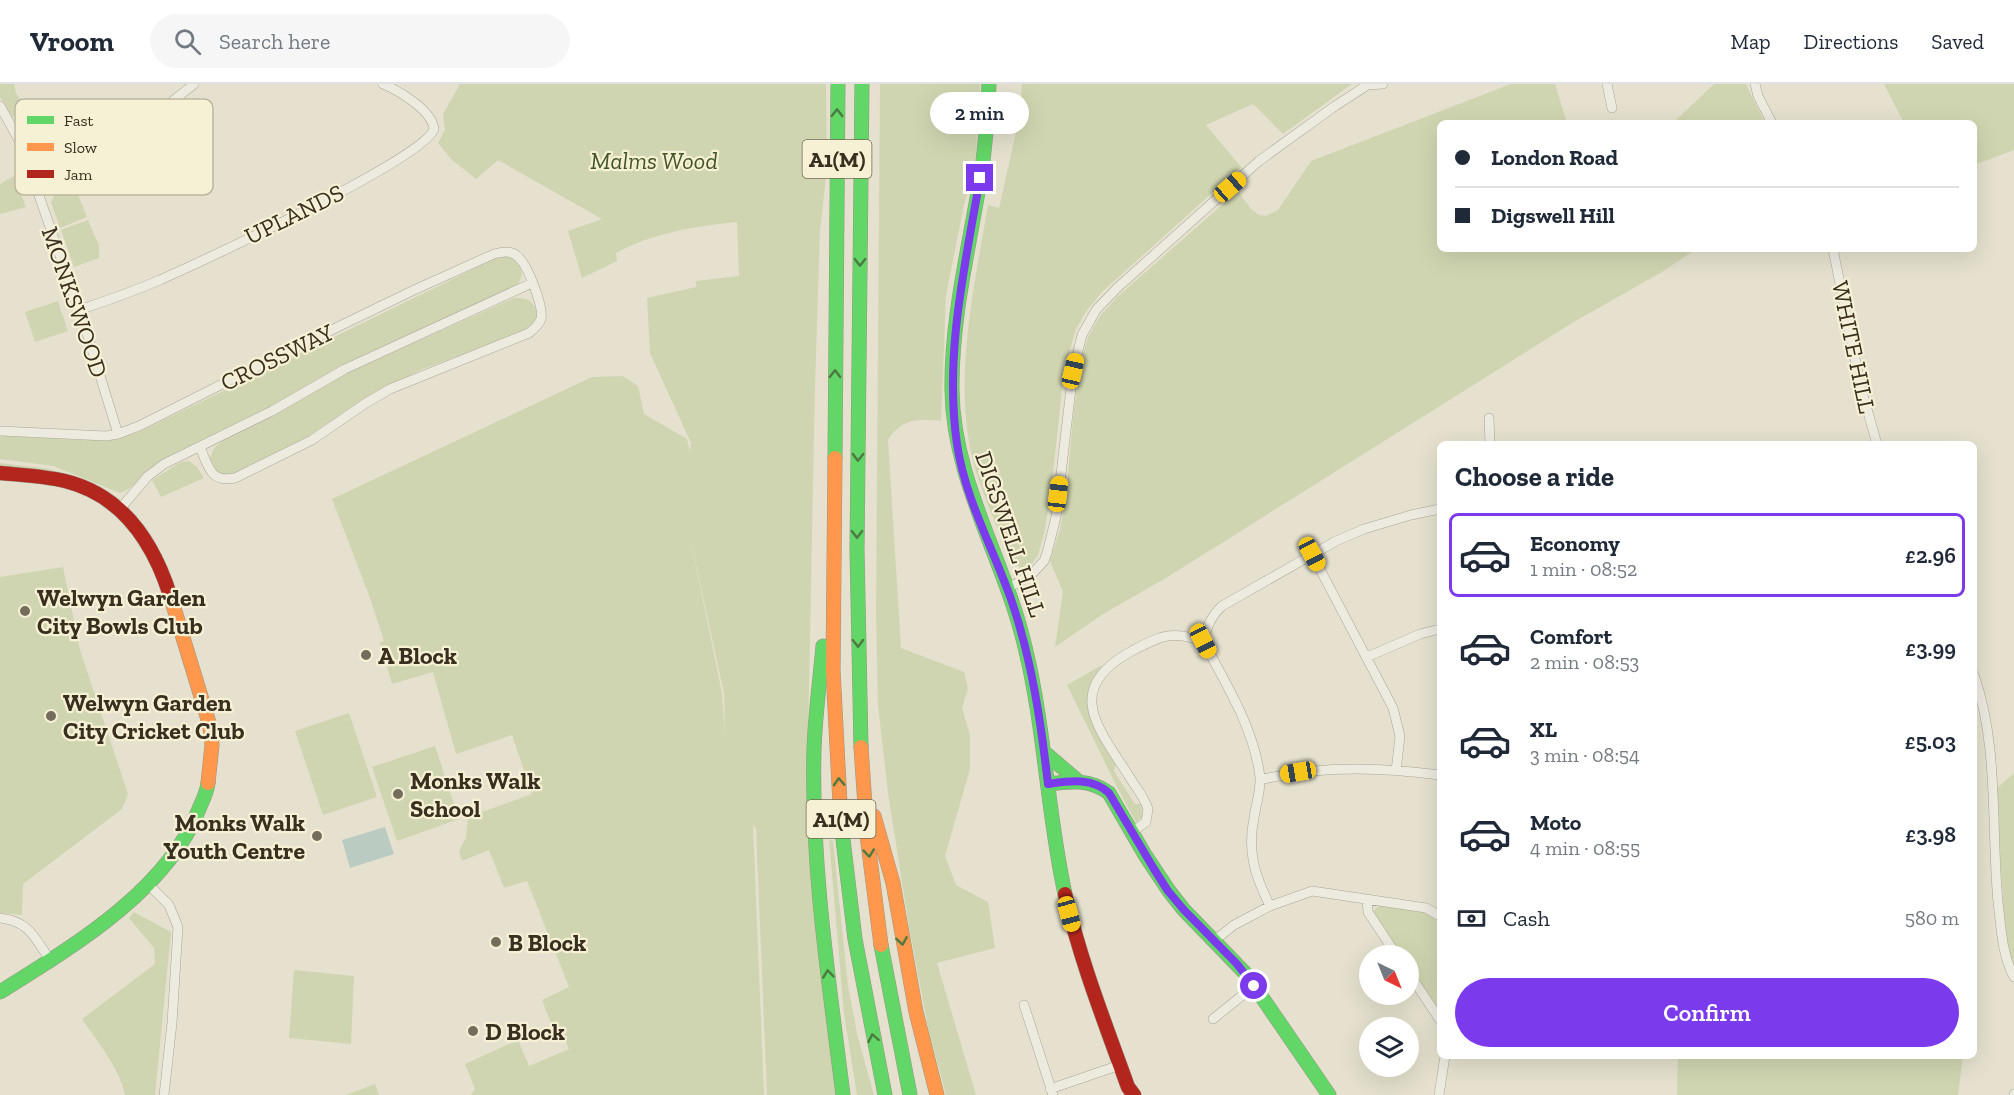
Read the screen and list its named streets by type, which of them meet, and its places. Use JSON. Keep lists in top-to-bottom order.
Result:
{
  "streets": {
    "main road": ["A1(M)", "DIGSWELL HILL"],
    "street": [
      "UPLANDS",
      "MONKSWOOD",
      "WHITE HILL",
      "CROSSWAY"
    ]
  },
  "crossings": [
    ["UPLANDS", "MONKSWOOD"],
    ["MONKSWOOD", "CROSSWAY"]
  ],
  "parks": ["Malms Wood"],
  "places": [
    "Welwyn Garden City Bowls Club",
    "A Block",
    "Welwyn Garden City Cricket Club",
    "Monks Walk School",
    "Monks Walk Youth Centre",
    "B Block",
    "D Block"
  ],
  "legend": ["Fast", "Slow", "Jam"],
  "north": "bottom right",
  "page": {
    "header": "Vroom",
    "search": "Search here",
    "nav": ["Map", "Directions", "Saved"],
    "bubble": "2 min",
    "banner": ["London Road", "Digswell Hill"],
    "heading": "Choose a ride",
    "list": [
      {
        "name": "Economy",
        "note": "1 min · 08:52",
        "value": "£2.96"
      },
      {
        "name": "Comfort",
        "note": "2 min · 08:53",
        "value": "£3.99"
      },
      {
        "name": "XL",
        "note": "3 min · 08:54",
        "value": "£5.03"
      },
      {
        "name": "Moto",
        "note": "4 min · 08:55",
        "value": "£3.98"
      }
    ],
    "pay": ["Cash", "580 m"],
    "buttons": "Confirm"
  }
}
